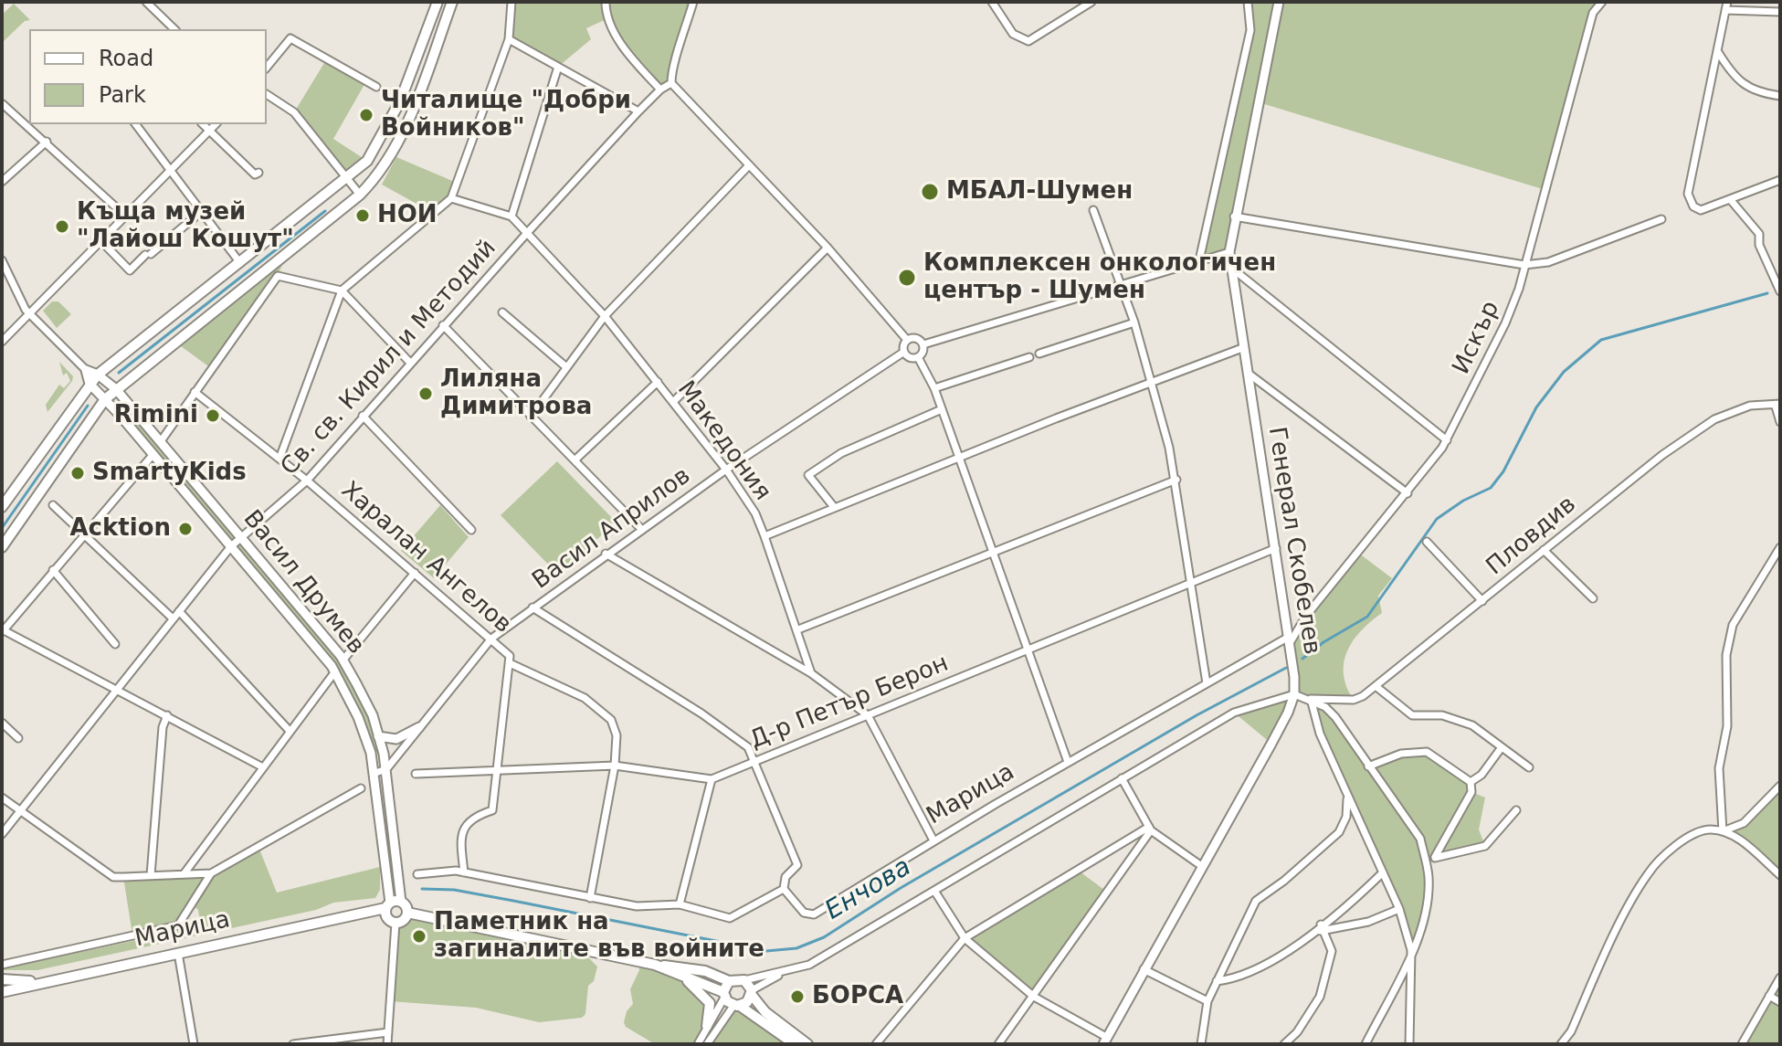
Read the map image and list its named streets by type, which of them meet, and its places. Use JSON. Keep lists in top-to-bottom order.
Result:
{
  "streets": {
    "main road": ["Марица"],
    "street": [
      "Искър",
      "Св. св. Кирил и Методий",
      "Македония",
      "Васил Априлов",
      "Пловдив",
      "Генерал Скобелев",
      "Харалан Ангелов",
      "Васил Друмев",
      "Д-р Петър Берон"
    ]
  },
  "crossings": [
    ["Искър", "Генерал Скобелев"],
    ["Искър", "Марица"],
    ["Св. св. Кирил и Методий", "Македония"],
    ["Св. св. Кирил и Методий", "Харалан Ангелов"],
    ["Св. св. Кирил и Методий", "Васил Друмев"],
    ["Македония", "Васил Априлов"],
    ["Васил Априлов", "Харалан Ангелов"],
    ["Васил Априлов", "Васил Друмев"],
    ["Генерал Скобелев", "Д-р Петър Берон"],
    ["Генерал Скобелев", "Марица"],
    ["Васил Друмев", "Марица"]
  ],
  "water": ["Енчова"],
  "places": [
    "Читалище \"Добри Войников\"",
    "МБАЛ-Шумен",
    "НОИ",
    "Къща музей \"Лайош Кошут\"",
    "￼Комплексен онкологичен център - Шумен",
    "Лиляна Димитрова",
    "Rimini",
    "SmartyKids",
    "Acktion",
    "Паметник на загиналите във войните",
    "БОРСА"
  ],
  "legend": ["Road", "Park"]
}
